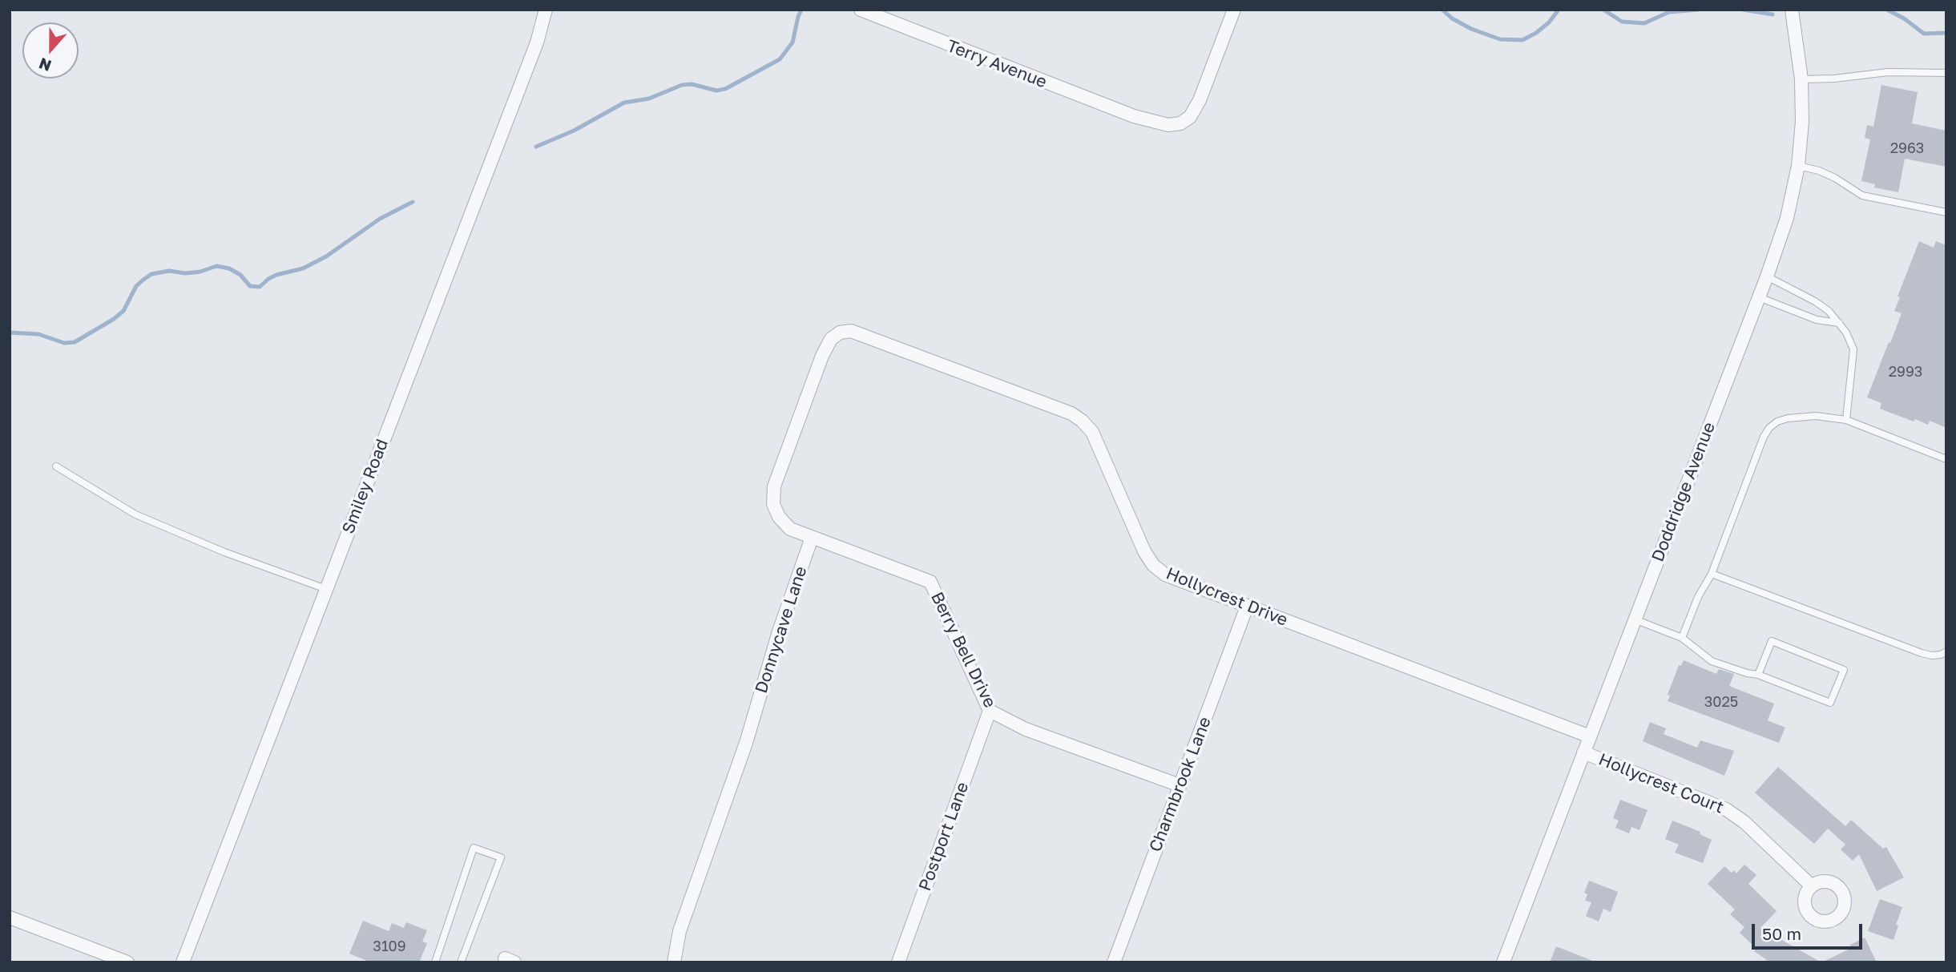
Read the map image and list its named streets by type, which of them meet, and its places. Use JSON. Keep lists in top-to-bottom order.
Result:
{
  "streets": {
    "street": [
      "Terry Avenue",
      "Smiley Road",
      "Doddridge Avenue",
      "Hollycrest Drive",
      "Donnycave Lane",
      "Berry Bell Drive",
      "Hollycrest Court",
      "Charmbrook Lane",
      "Postport Lane"
    ]
  },
  "crossings": [
    ["Doddridge Avenue", "Hollycrest Drive"],
    ["Doddridge Avenue", "Hollycrest Court"],
    ["Hollycrest Drive", "Donnycave Lane"],
    ["Hollycrest Drive", "Berry Bell Drive"],
    ["Hollycrest Drive", "Charmbrook Lane"],
    ["Donnycave Lane", "Berry Bell Drive"],
    ["Berry Bell Drive", "Charmbrook Lane"],
    ["Berry Bell Drive", "Postport Lane"]
  ],
  "house_numbers": [
    "2963",
    "2993",
    "3025",
    "3109"
  ],
  "scale_bar": "50 m",
  "north": "bottom"
}
